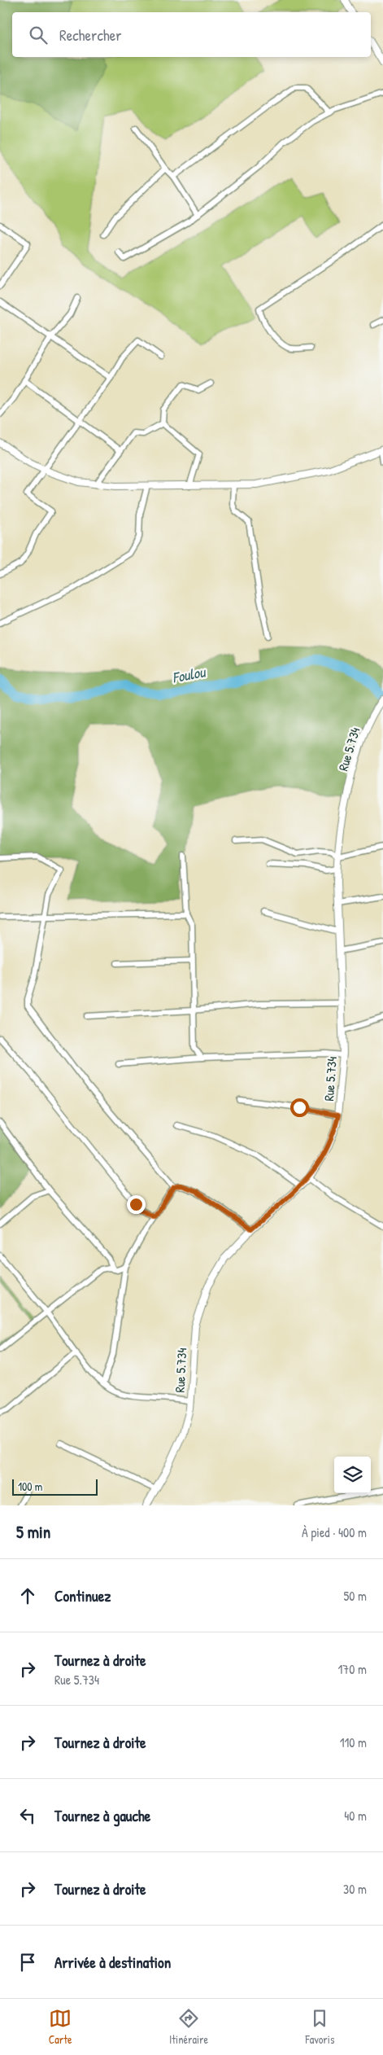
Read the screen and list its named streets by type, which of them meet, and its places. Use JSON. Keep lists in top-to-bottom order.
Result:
{
  "streets": {
    "street": ["Rue 5.734"]
  },
  "water": ["Foulou"],
  "scale_bar": "100 m",
  "page": {
    "search": "Rechercher",
    "scale": "100 m",
    "heading": ["5 min", "À pied · 400 m"],
    "list": [
      ["Continuez", "50 m"],
      ["Tournez à droite", "Rue 5.734", "170 m"],
      ["Tournez à droite", "110 m"],
      ["Tournez à gauche", "40 m"],
      ["Tournez à droite", "30 m"],
      "Arrivée à destination"
    ],
    "nav": ["Carte", "Itinéraire", "Favoris"]
  }
}
